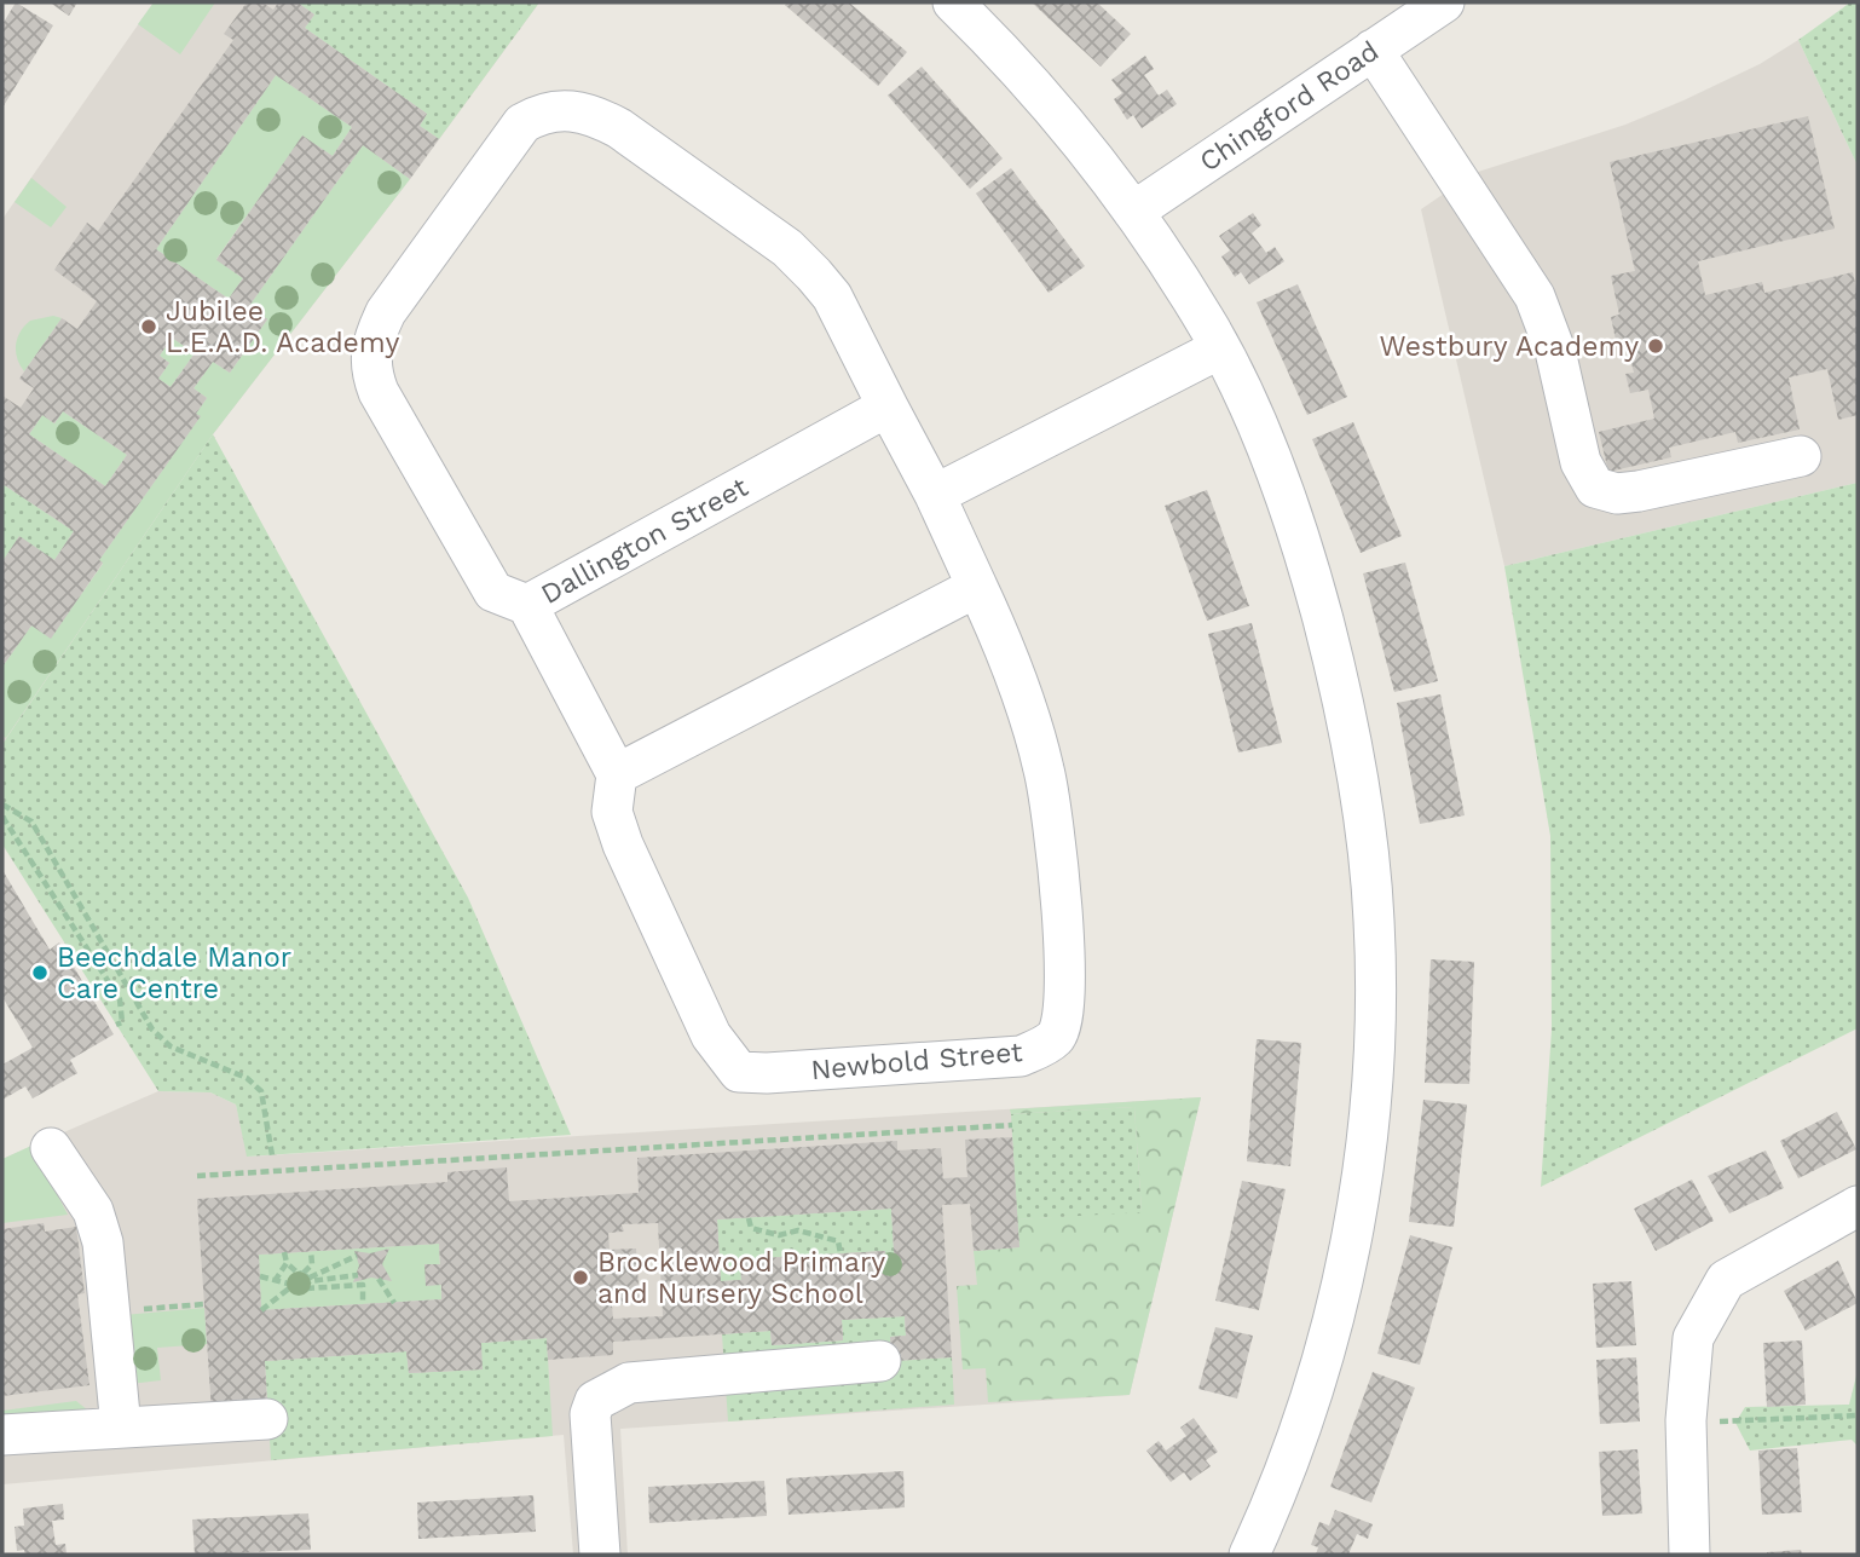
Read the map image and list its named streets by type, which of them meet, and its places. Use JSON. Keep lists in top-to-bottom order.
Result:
{
  "streets": {
    "street": ["Chingford Road", "Dallington Street", "Newbold Street"]
  },
  "crossings": [
    ["Dallington Street", "Newbold Street"]
  ],
  "places": [
    "Jubilee L.E.A.D. Academy",
    "Westbury Academy",
    "Beechdale Manor Care Centre",
    "Brocklewood Primary and Nursery School"
  ]
}
